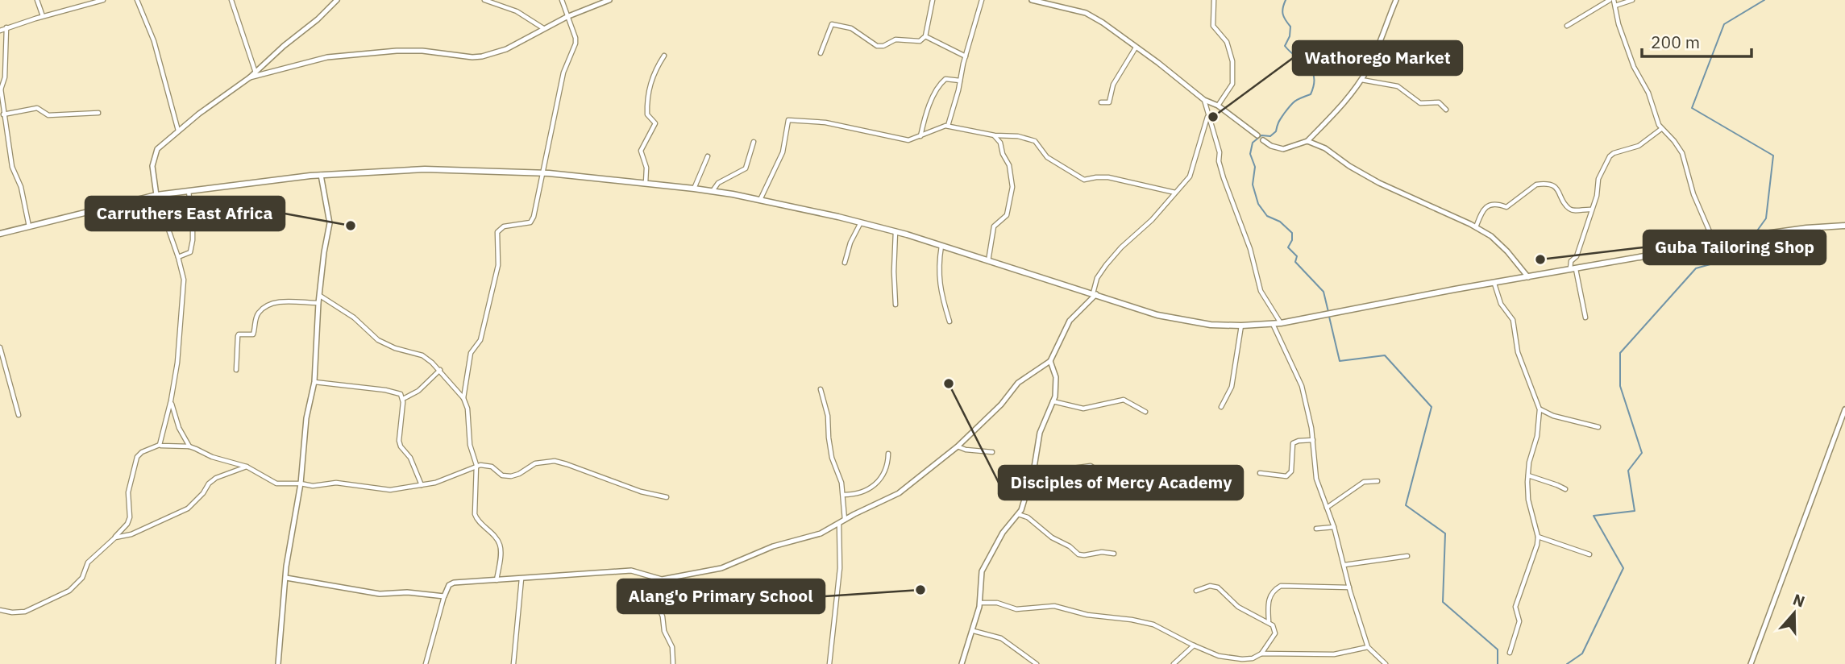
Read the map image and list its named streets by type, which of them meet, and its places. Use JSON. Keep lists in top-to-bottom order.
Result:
{
  "places": [
    "Wathorego Market",
    "Carruthers East Africa",
    "Guba Tailoring Shop",
    "Disciples of Mercy Academy",
    "Alang'o Primary School"
  ],
  "scale_bar": "200 m",
  "north": "top"
}
